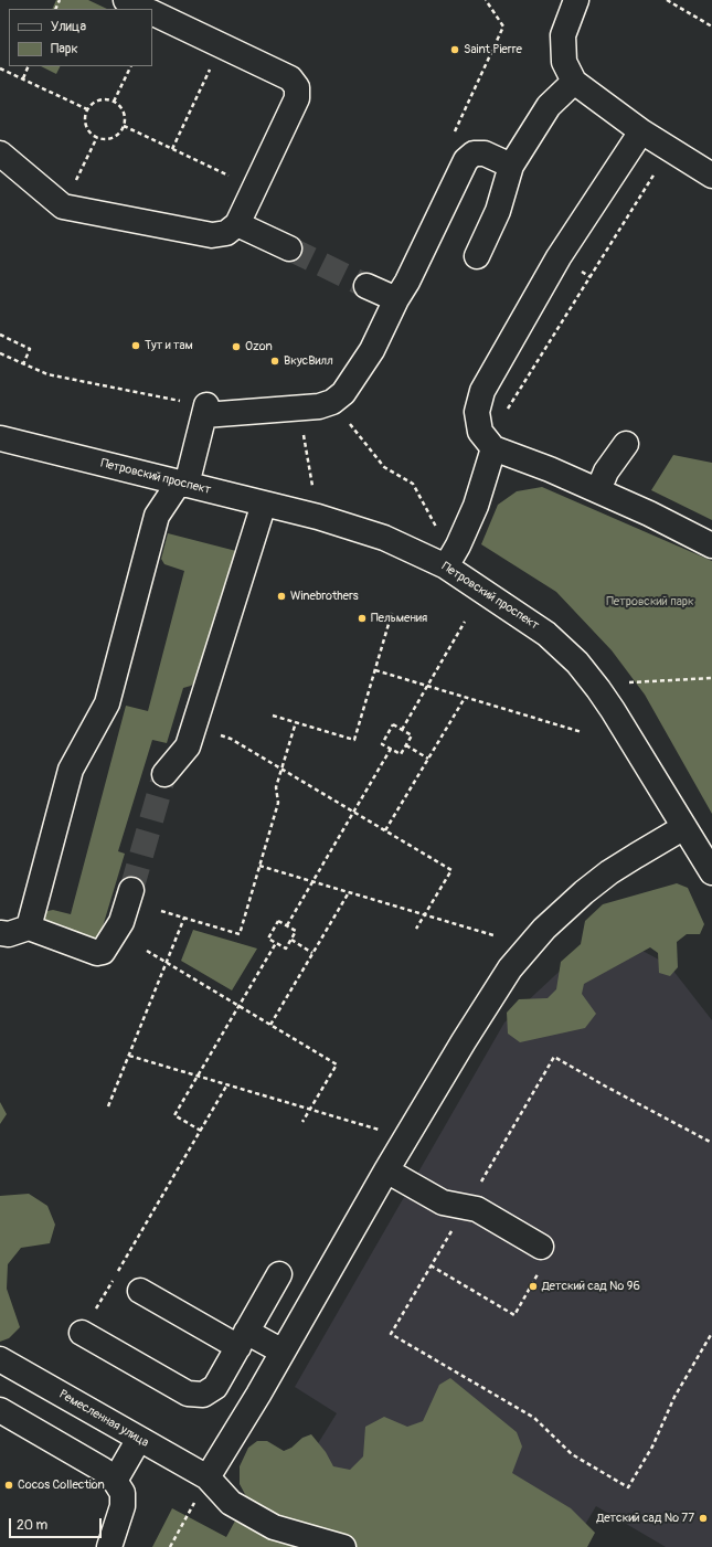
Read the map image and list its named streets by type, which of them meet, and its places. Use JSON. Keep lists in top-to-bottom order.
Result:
{
  "streets": {
    "street": ["Петровский проспект", "Ремесленная улица"]
  },
  "parks": ["Петровский парк"],
  "places": [
    "Saint Pierre",
    "Тут и там",
    "Ozon",
    "ВкусВилл",
    "Winebrothers",
    "Пельмения",
    "Детский сад № 96",
    "Cocos Collection",
    "Детский сад № 77"
  ],
  "legend": ["Улица", "Парк"],
  "scale_bar": "20 m"
}
